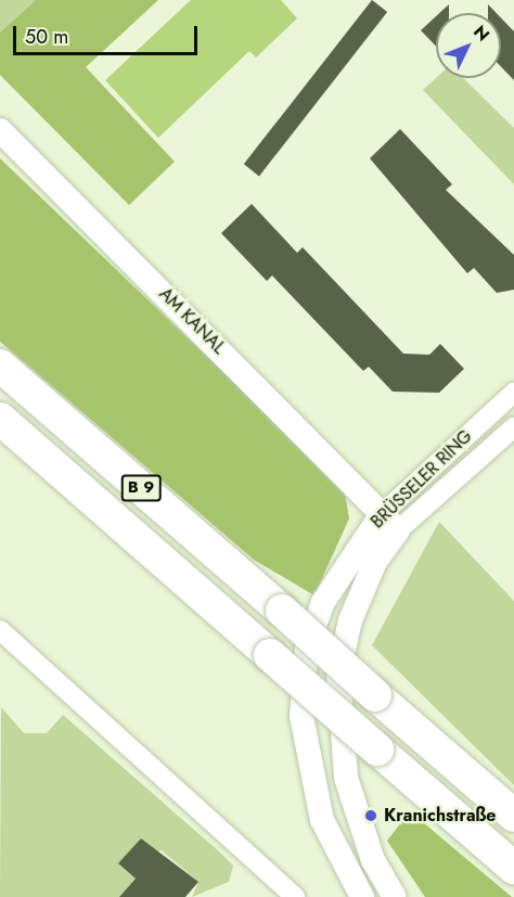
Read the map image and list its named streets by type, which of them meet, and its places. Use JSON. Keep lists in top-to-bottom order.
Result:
{
  "streets": {
    "highway": ["B 9"],
    "street": ["AM KANAL", "BRÜSSELER RING"]
  },
  "crossings": [
    ["AM KANAL", "BRÜSSELER RING"]
  ],
  "places": ["Kranichstraße"],
  "scale_bar": "50 m",
  "north": "top right"
}
